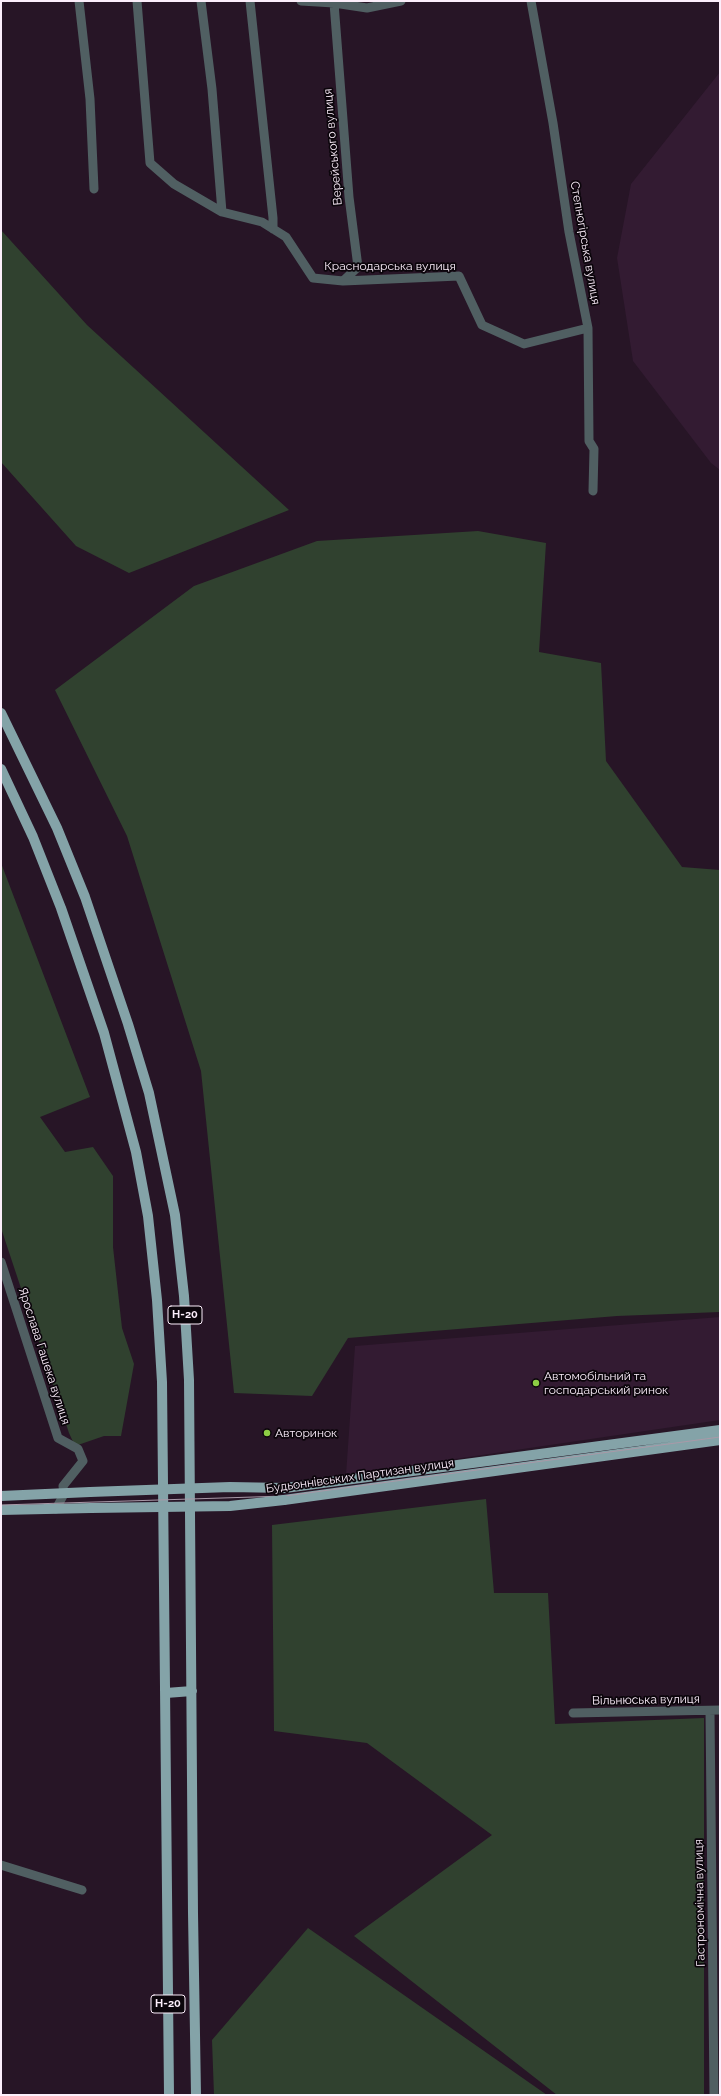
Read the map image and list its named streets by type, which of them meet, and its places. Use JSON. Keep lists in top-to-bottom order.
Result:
{
  "streets": {
    "main road": ["Н-20", "Будьоннівських Партизан вулиця"],
    "street": [
      "Верейського вулиця",
      "Степногірська вулиця",
      "Краснодарська вулиця",
      "Ярослава Гашека вулиця",
      "Вільнюська вулиця",
      "Гастрономічна вулиця"
    ]
  },
  "crossings": [
    ["Верейського вулиця", "Краснодарська вулиця"],
    ["Степногірська вулиця", "Краснодарська вулиця"],
    ["Ярослава Гашека вулиця", "Будьоннівських Партизан вулиця"],
    ["Вільнюська вулиця", "Гастрономічна вулиця"]
  ],
  "places": ["Автомобільний та господарський ринок", "Авторинок"]
}
